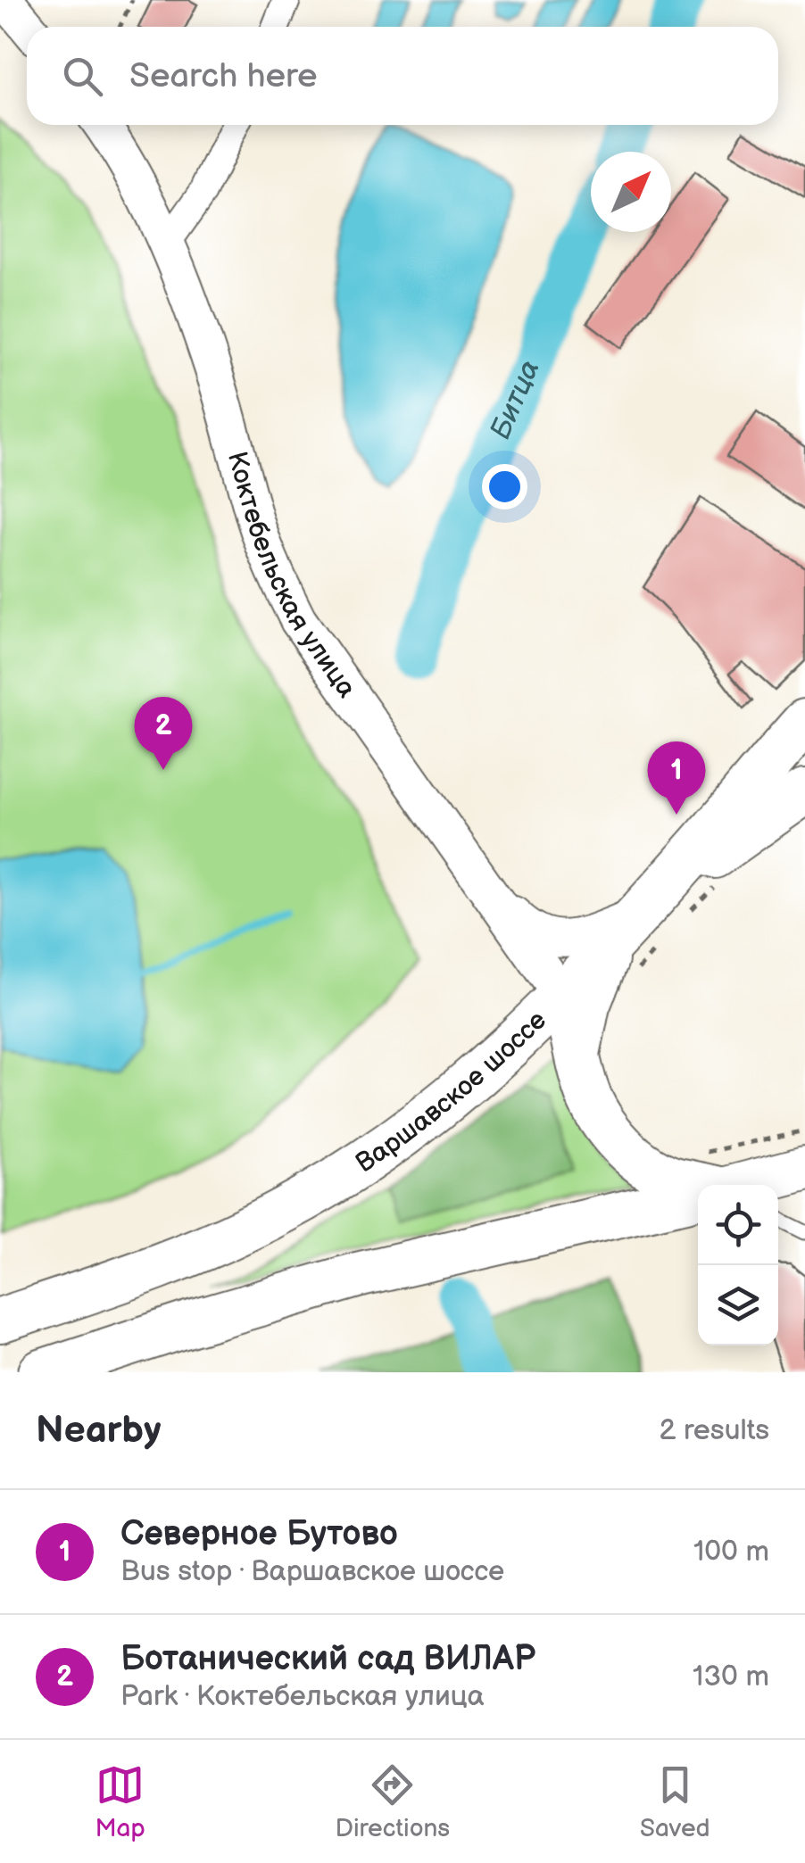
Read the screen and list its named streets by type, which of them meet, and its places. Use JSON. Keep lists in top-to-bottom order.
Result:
{
  "streets": {
    "main road": ["Варшавское шоссе"],
    "street": ["Коктебельская улица"]
  },
  "crossings": [
    ["Коктебельская улица", "Варшавское шоссе"]
  ],
  "water": ["Битца"],
  "north": "top right",
  "page": {
    "search": "Search here",
    "pins": ["2", "1"],
    "heading": ["Nearby", "2 results"],
    "list": [
      {
        "mark": "1",
        "name": "Северное Бутово",
        "note": "Bus stop · Варшавское шоссе",
        "value": "100 m"
      },
      {
        "mark": "2",
        "name": "Ботанический сад ВИЛАР",
        "note": "Park · Коктебельская улица",
        "value": "130 m"
      }
    ],
    "nav": ["Map", "Directions", "Saved"]
  }
}
